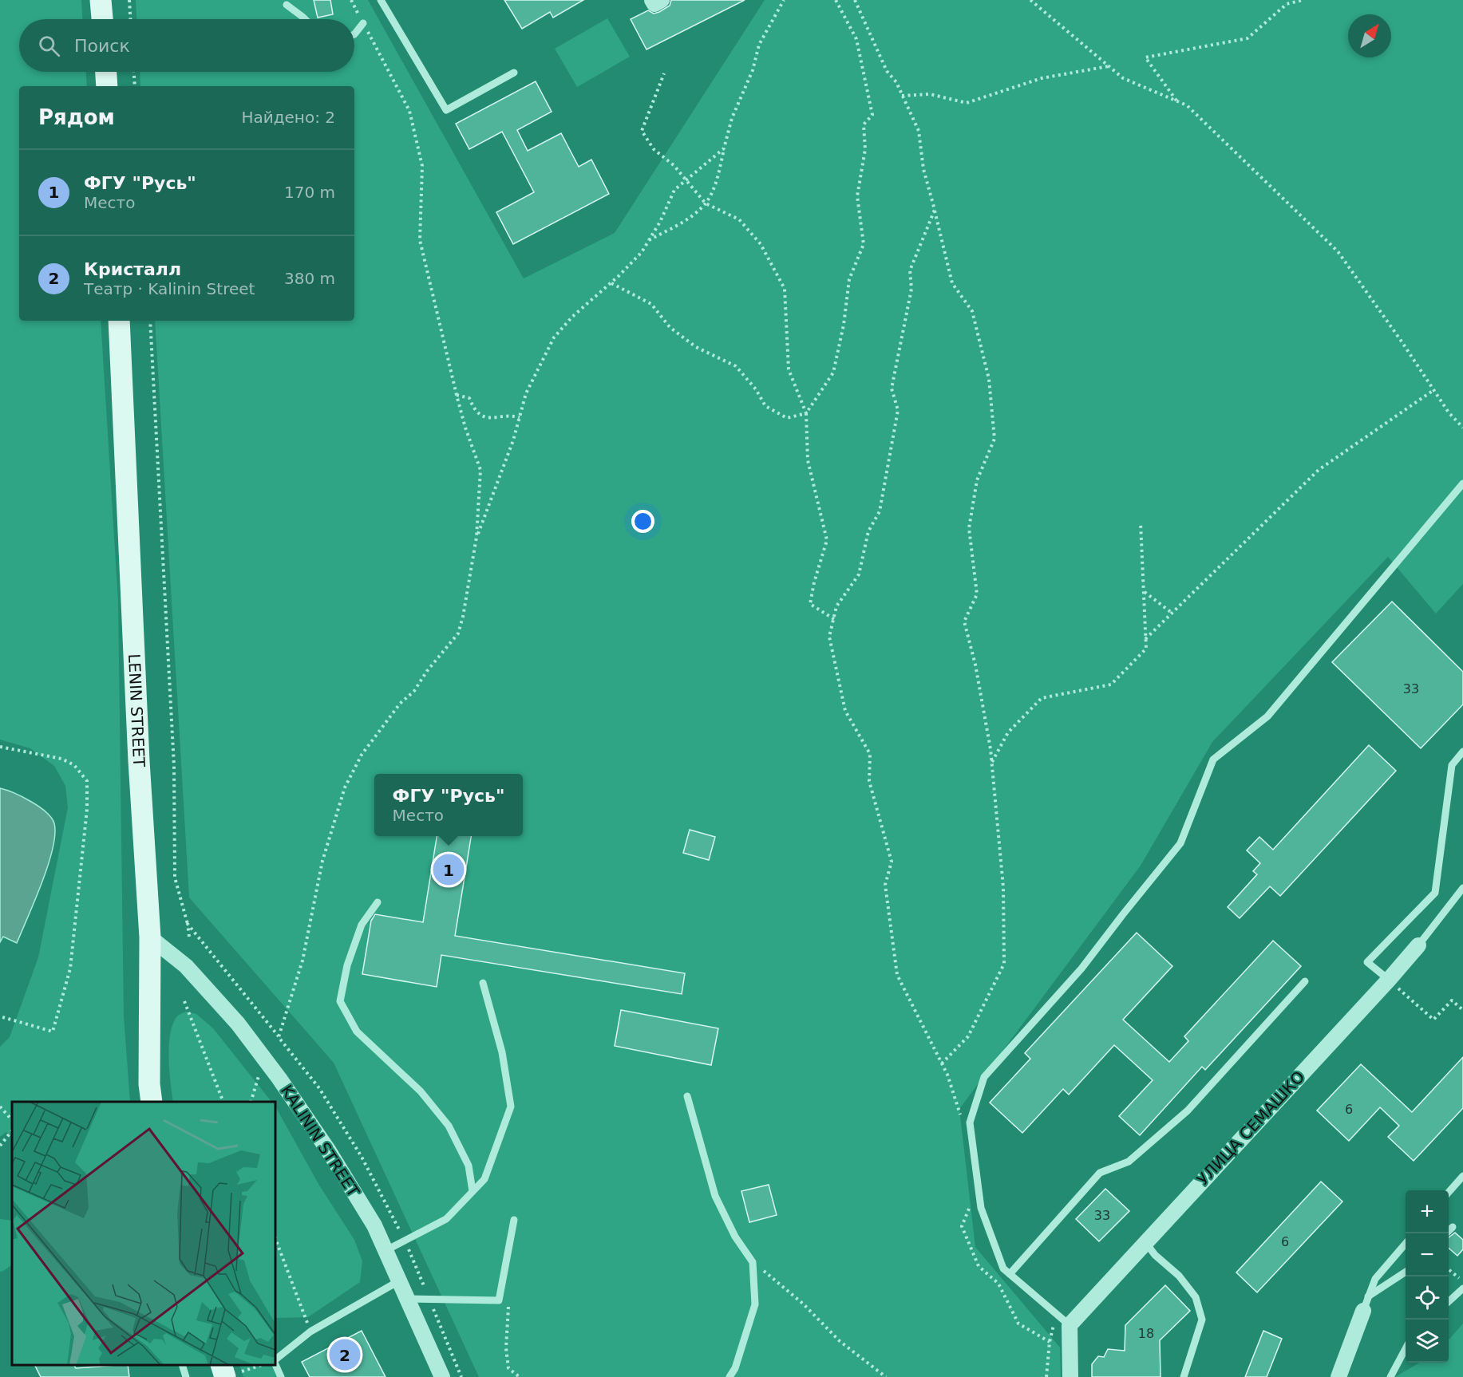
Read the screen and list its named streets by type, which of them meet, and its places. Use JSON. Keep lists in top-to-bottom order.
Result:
{
  "streets": {
    "main road": ["LENIN STREET"],
    "street": ["УЛИЦА СЕМАШКО", "KALININ STREET"]
  },
  "crossings": [
    ["LENIN STREET", "KALININ STREET"]
  ],
  "house_numbers": [
    "33",
    "6",
    "33",
    "6",
    "18"
  ],
  "north": "top right",
  "page": {
    "search": "Поиск",
    "heading": ["Рядом", "Найдено: 2"],
    "list": [
      {
        "mark": "1",
        "name": "ФГУ \"Русь\"",
        "note": "Место",
        "value": "170 m"
      },
      {
        "mark": "2",
        "name": "Кристалл",
        "note": "Театр · Kalinin Street",
        "value": "380 m"
      }
    ],
    "popup": ["ФГУ \"Русь\"", "Место"],
    "pins": ["1", "2"],
    "map_buttons": ["+", "−"]
  }
}
